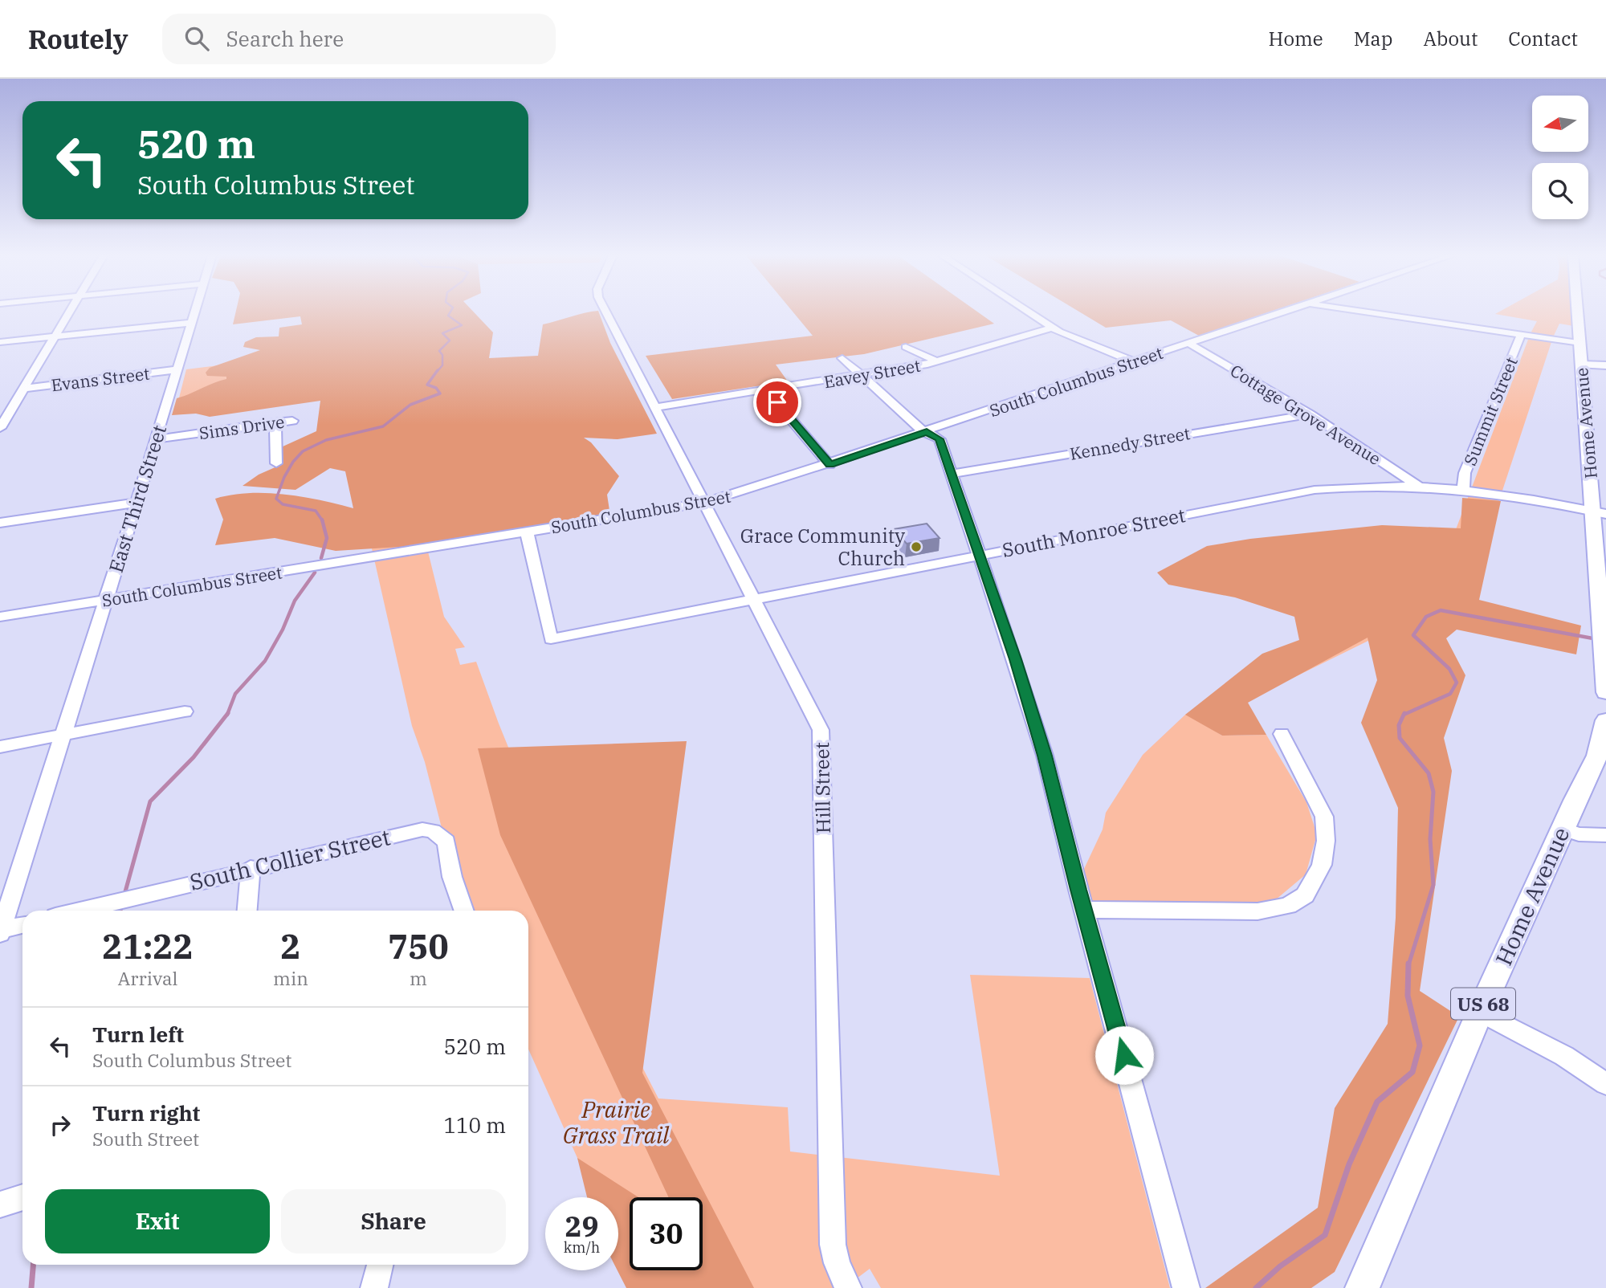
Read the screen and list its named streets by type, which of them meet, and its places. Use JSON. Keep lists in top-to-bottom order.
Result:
{
  "streets": {
    "main road": ["Home Avenue", "US 68"],
    "street": [
      "Eavey Street",
      "Evans Street",
      "South Columbus Street",
      "Summit Street",
      "Cottage Grove Avenue",
      "Sims Drive",
      "Kennedy Street",
      "East Third Street",
      "South Monroe Street",
      "Hill Street",
      "South Collier Street"
    ]
  },
  "crossings": [
    ["Eavey Street", "Hill Street"],
    ["Evans Street", "East Third Street"],
    ["South Columbus Street", "Cottage Grove Avenue"],
    ["South Columbus Street", "East Third Street"],
    ["South Columbus Street", "South Monroe Street"],
    ["South Columbus Street", "Hill Street"],
    ["Summit Street", "South Monroe Street"],
    ["Cottage Grove Avenue", "Kennedy Street"],
    ["Cottage Grove Avenue", "South Monroe Street"],
    ["Home Avenue", "South Monroe Street"],
    ["Sims Drive", "East Third Street"],
    ["South Monroe Street", "Hill Street"]
  ],
  "parks": ["Prairie Grass Trail"],
  "places": ["Grace Community Church"],
  "north": "left",
  "page": {
    "header": "Routely",
    "search": "Search here",
    "nav": [
      "Home",
      "Map",
      "About",
      "Contact"
    ],
    "turn": ["520 m", "South Columbus Street"],
    "eta": [
      "21:22",
      "Arrival",
      "2",
      "min",
      "750",
      "m"
    ],
    "list": [
      {
        "name": "Turn left",
        "note": "South Columbus Street",
        "value": "520 m"
      },
      {
        "name": "Turn right",
        "note": "South Street",
        "value": "110 m"
      }
    ],
    "buttons": ["Exit", "Share"],
    "speed": "29 km/h",
    "limit": "30"
  }
}
